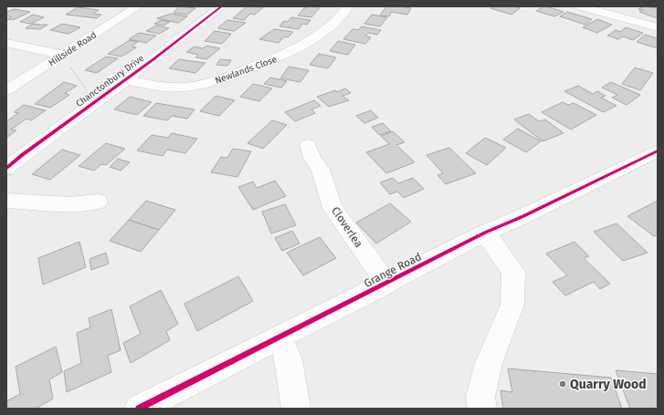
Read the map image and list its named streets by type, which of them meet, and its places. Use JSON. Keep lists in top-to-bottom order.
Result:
{
  "streets": {
    "street": [
      "Hillside Road",
      "Newlands Close",
      "Chanctonbury Drive",
      "Cloverlea",
      "Grange Road"
    ]
  },
  "crossings": [
    ["Newlands Close", "Chanctonbury Drive"],
    ["Cloverlea", "Grange Road"]
  ],
  "places": ["Quarry Wood"]
}
